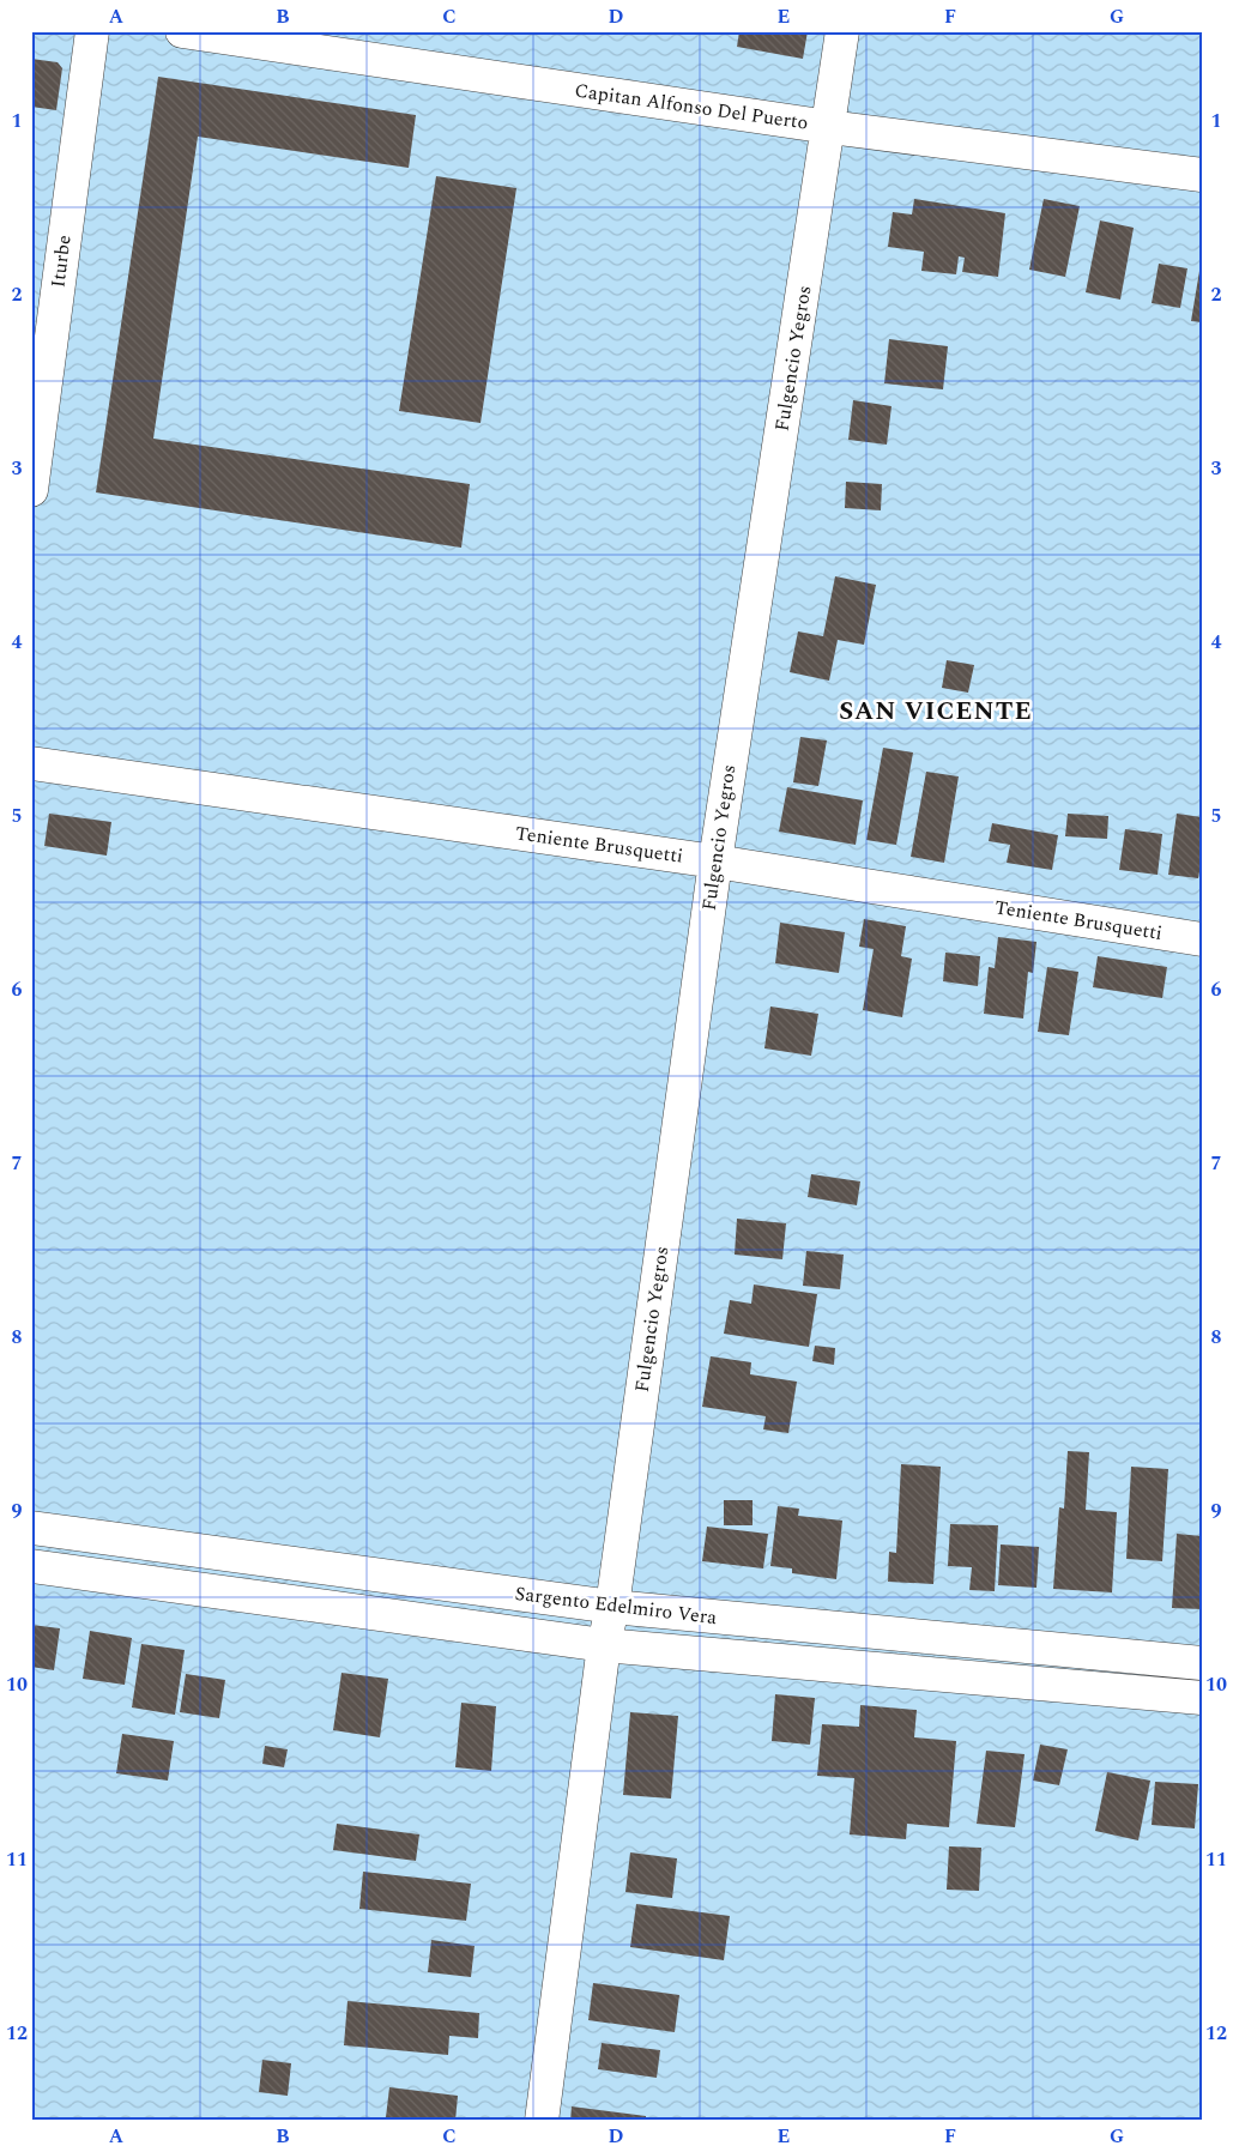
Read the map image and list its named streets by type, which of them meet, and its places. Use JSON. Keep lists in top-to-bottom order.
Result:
{
  "streets": {
    "street": [
      "Capitan Alfonso Del Puerto",
      "Iturbe",
      "Fulgencio Yegros",
      "Teniente Brusquetti",
      "Sargento Edelmiro Vera"
    ]
  },
  "crossings": [
    ["Capitan Alfonso Del Puerto", "Fulgencio Yegros"],
    ["Fulgencio Yegros", "Teniente Brusquetti"],
    ["Fulgencio Yegros", "Sargento Edelmiro Vera"]
  ],
  "districts": ["SAN VICENTE"],
  "grid": {
    "columns": [
      "A",
      "B",
      "C",
      "D",
      "E",
      "F",
      "G"
    ],
    "rows": [
      "1",
      "2",
      "3",
      "4",
      "5",
      "6",
      "7",
      "8",
      "9",
      "10",
      "11",
      "12"
    ]
  }
}
